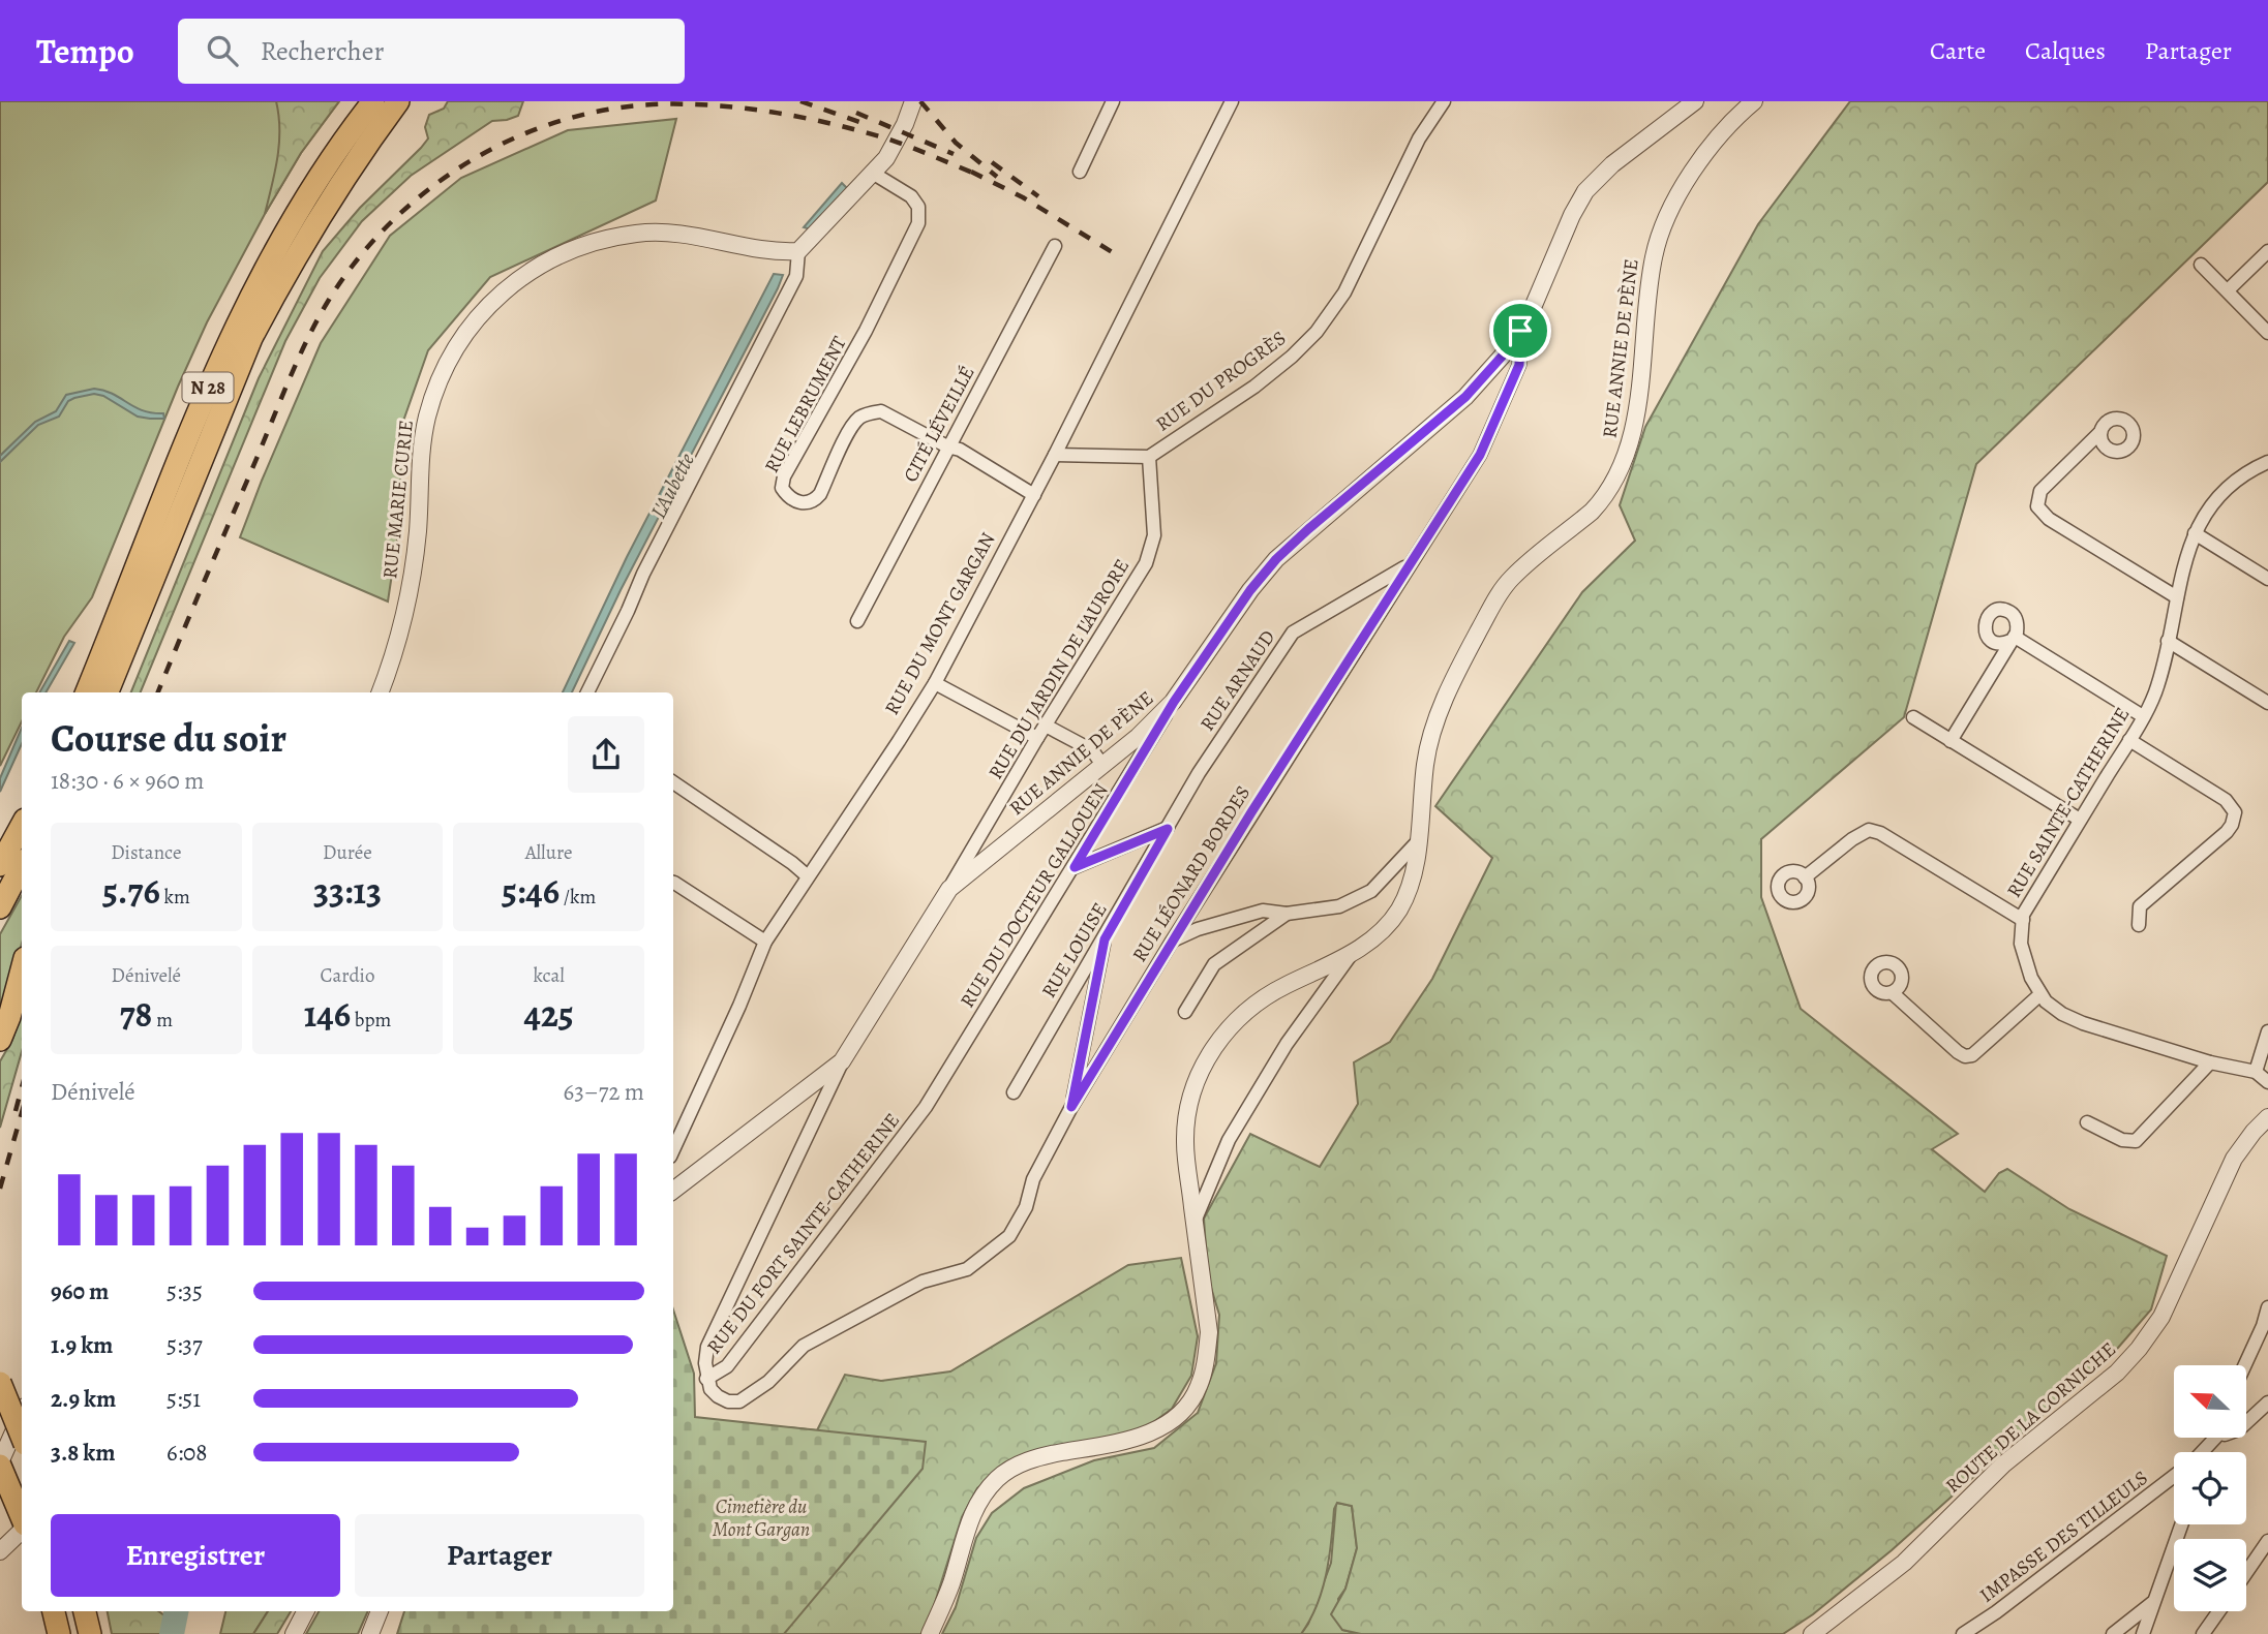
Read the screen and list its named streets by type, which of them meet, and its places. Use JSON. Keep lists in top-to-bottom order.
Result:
{
  "streets": {
    "highway": ["N 28"],
    "street": [
      "RUE ANNIE DE PÈNE",
      "RUE DU PROGRÈS",
      "RUE LEBRUMENT",
      "CITÉ LÉVEILLÉ",
      "RUE MARIE CURIE",
      "RUE DU MONT GARGAN",
      "RUE DU JARDIN DE L'AURORE",
      "RUE ARNAUD",
      "RUE SAINTE-CATHERINE",
      "RUE LÉONARD BORDES",
      "RUE DU DOCTEUR GALLOUEN",
      "RUE LOUISE",
      "RUE DU FORT SAINTE-CATHERINE",
      "ROUTE DE LA CORNICHE",
      "IMPASSE DES TILLEULS"
    ]
  },
  "crossings": [
    ["RUE ANNIE DE PÈNE", "RUE DU JARDIN DE L'AURORE"],
    ["RUE ANNIE DE PÈNE", "RUE LÉONARD BORDES"],
    ["RUE ANNIE DE PÈNE", "RUE DU DOCTEUR GALLOUEN"],
    ["RUE DU PROGRÈS", "RUE DU MONT GARGAN"],
    ["RUE DU PROGRÈS", "RUE DU JARDIN DE L'AURORE"],
    ["RUE LEBRUMENT", "CITÉ LÉVEILLÉ"],
    ["RUE LEBRUMENT", "RUE DU MONT GARGAN"],
    ["RUE ARNAUD", "RUE LÉONARD BORDES"],
    ["RUE ARNAUD", "RUE LOUISE"],
    ["RUE LÉONARD BORDES", "RUE DU FORT SAINTE-CATHERINE"],
    ["RUE DU DOCTEUR GALLOUEN", "RUE DU FORT SAINTE-CATHERINE"]
  ],
  "water": ["L'Aubette"],
  "parks": ["Cimetière du Mont Gargan"],
  "north": "top left",
  "page": {
    "header": "Tempo",
    "search": "Rechercher",
    "nav": ["Carte", "Calques", "Partager"],
    "heading": ["Course du soir", "18:30 · 6 × 960 m"],
    "stats": [
      ["Distance", "5.76 km"],
      ["Durée", "33:13"],
      ["Allure", "5:46 /km"],
      ["Dénivelé", "78 m"],
      ["Cardio", "146 bpm"],
      ["kcal", "425"]
    ],
    "chart": ["Dénivelé", "63–72 m"],
    "list": [
      {
        "name": "960 m",
        "note": "5:35"
      },
      {
        "name": "1.9 km",
        "note": "5:37"
      },
      {
        "name": "2.9 km",
        "note": "5:51"
      },
      {
        "name": "3.8 km",
        "note": "6:08"
      }
    ],
    "buttons": ["Enregistrer", "Partager"]
  }
}
